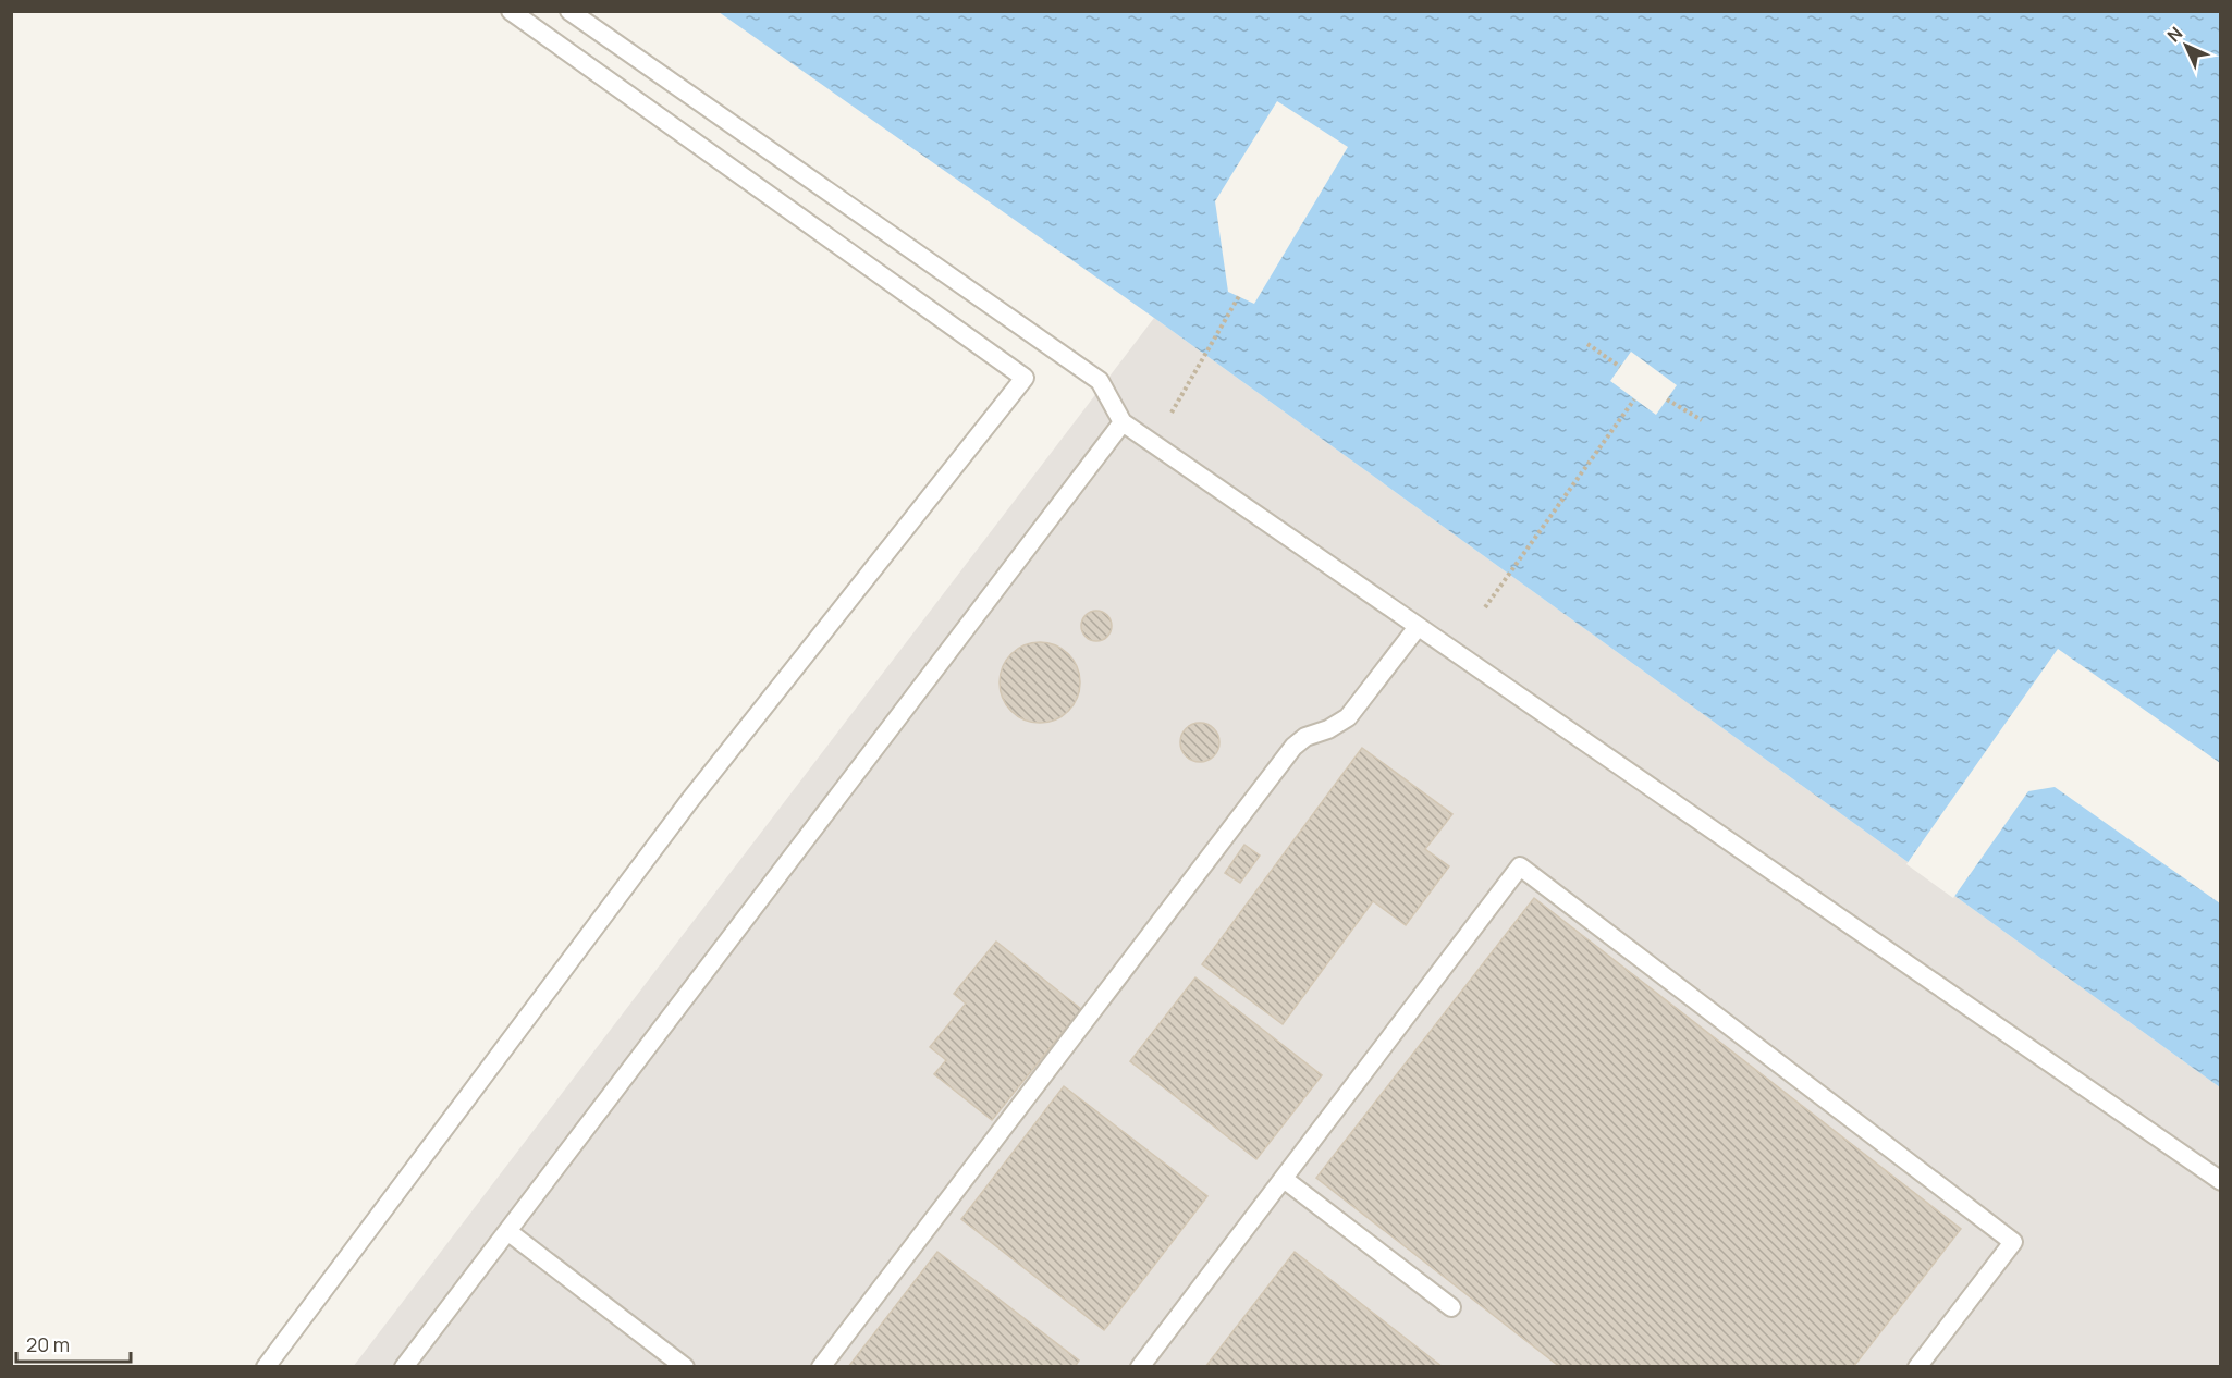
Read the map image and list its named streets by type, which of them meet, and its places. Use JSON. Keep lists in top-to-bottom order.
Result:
{
  "scale_bar": "20 m",
  "north": "top left"
}
